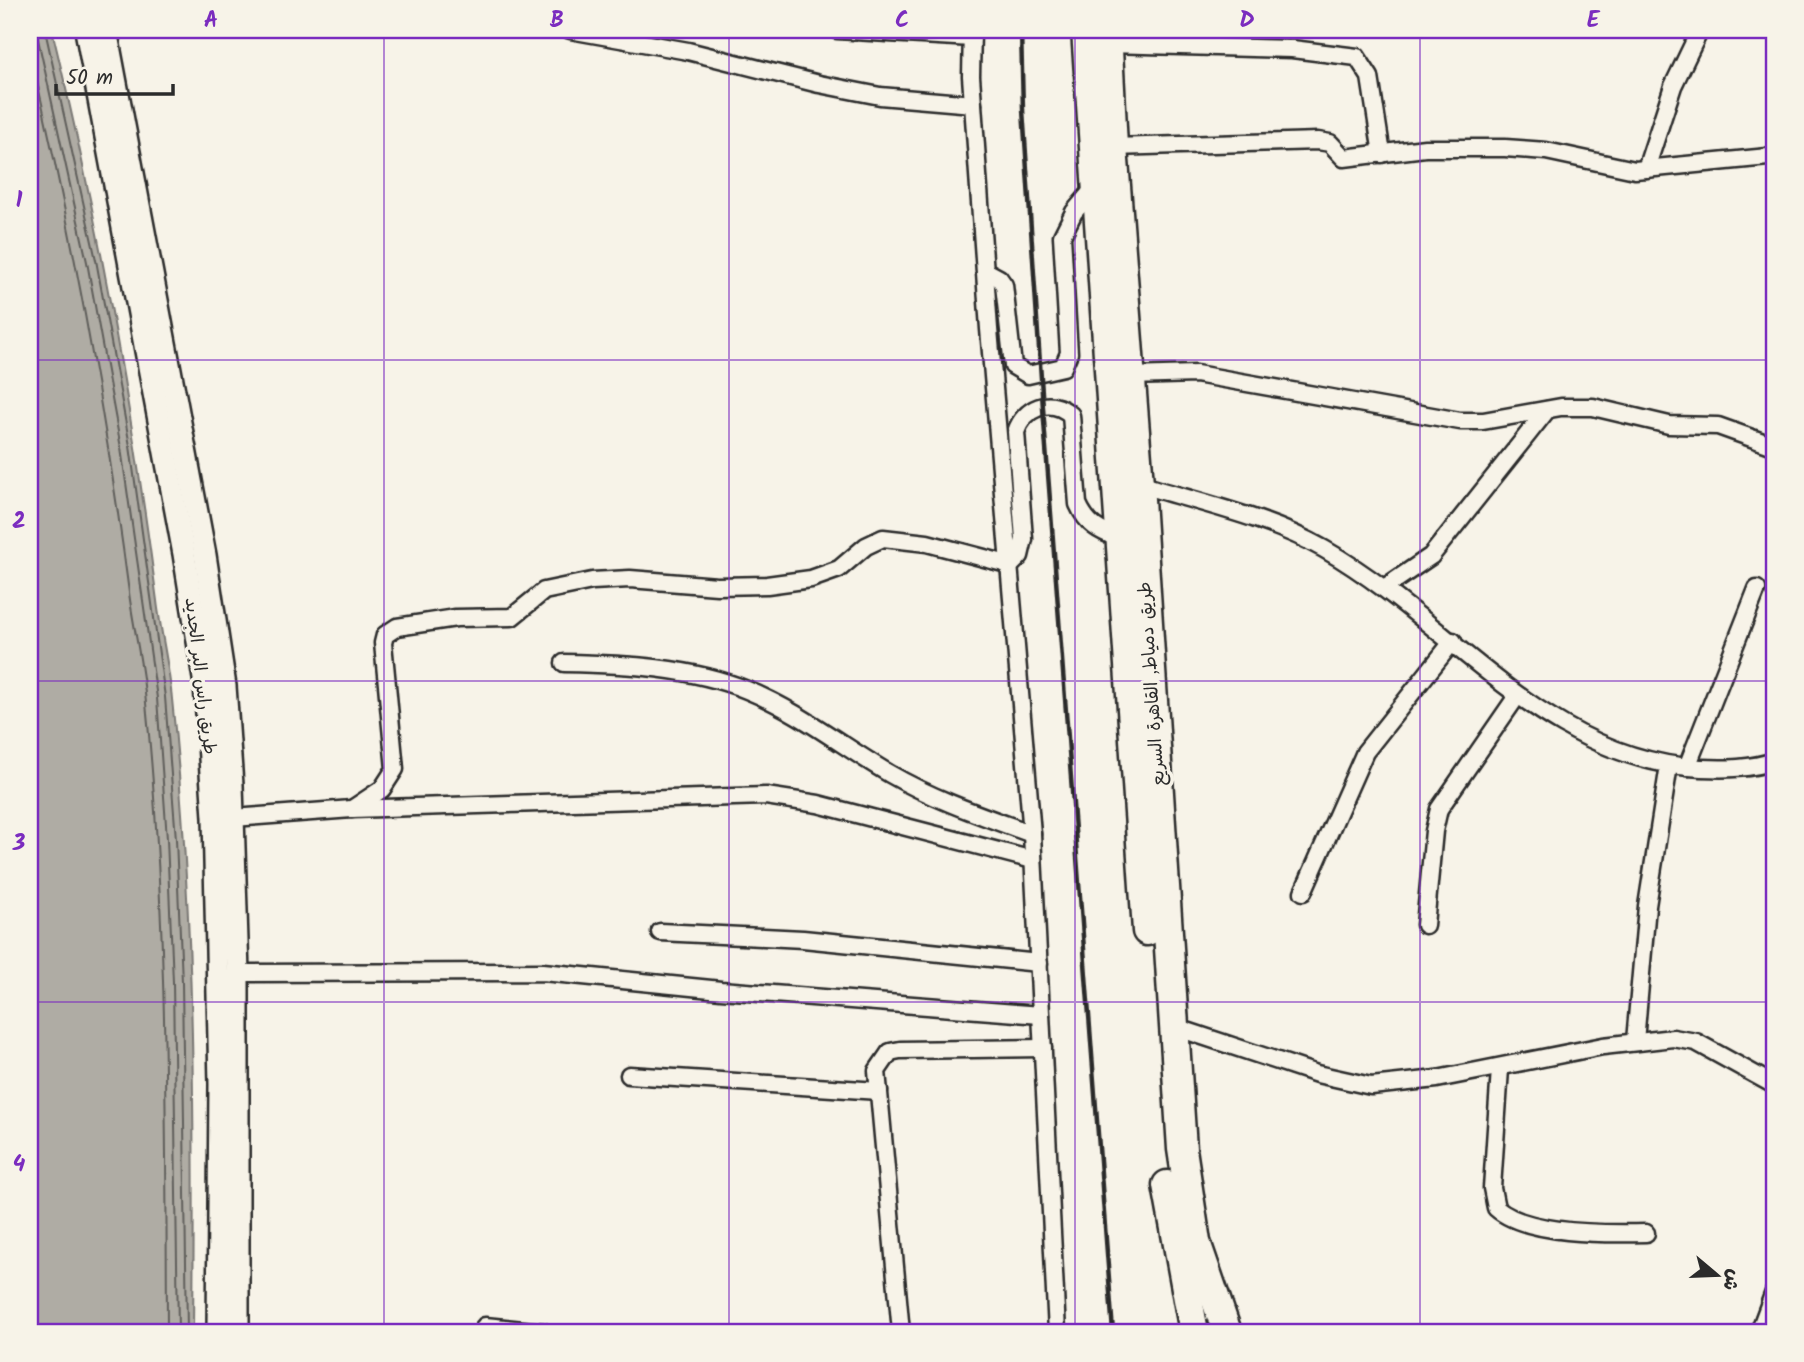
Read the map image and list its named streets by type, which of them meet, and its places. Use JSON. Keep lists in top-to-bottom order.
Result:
{
  "streets": {
    "highway": ["طريق دمياط, القاهرة السريع"],
    "main road": ["طريق راس البر الجديد"]
  },
  "scale_bar": "50 m",
  "north": "right",
  "grid": {
    "columns": [
      "A",
      "B",
      "C",
      "D",
      "E"
    ],
    "rows": [
      "1",
      "2",
      "3",
      "4"
    ]
  }
}
